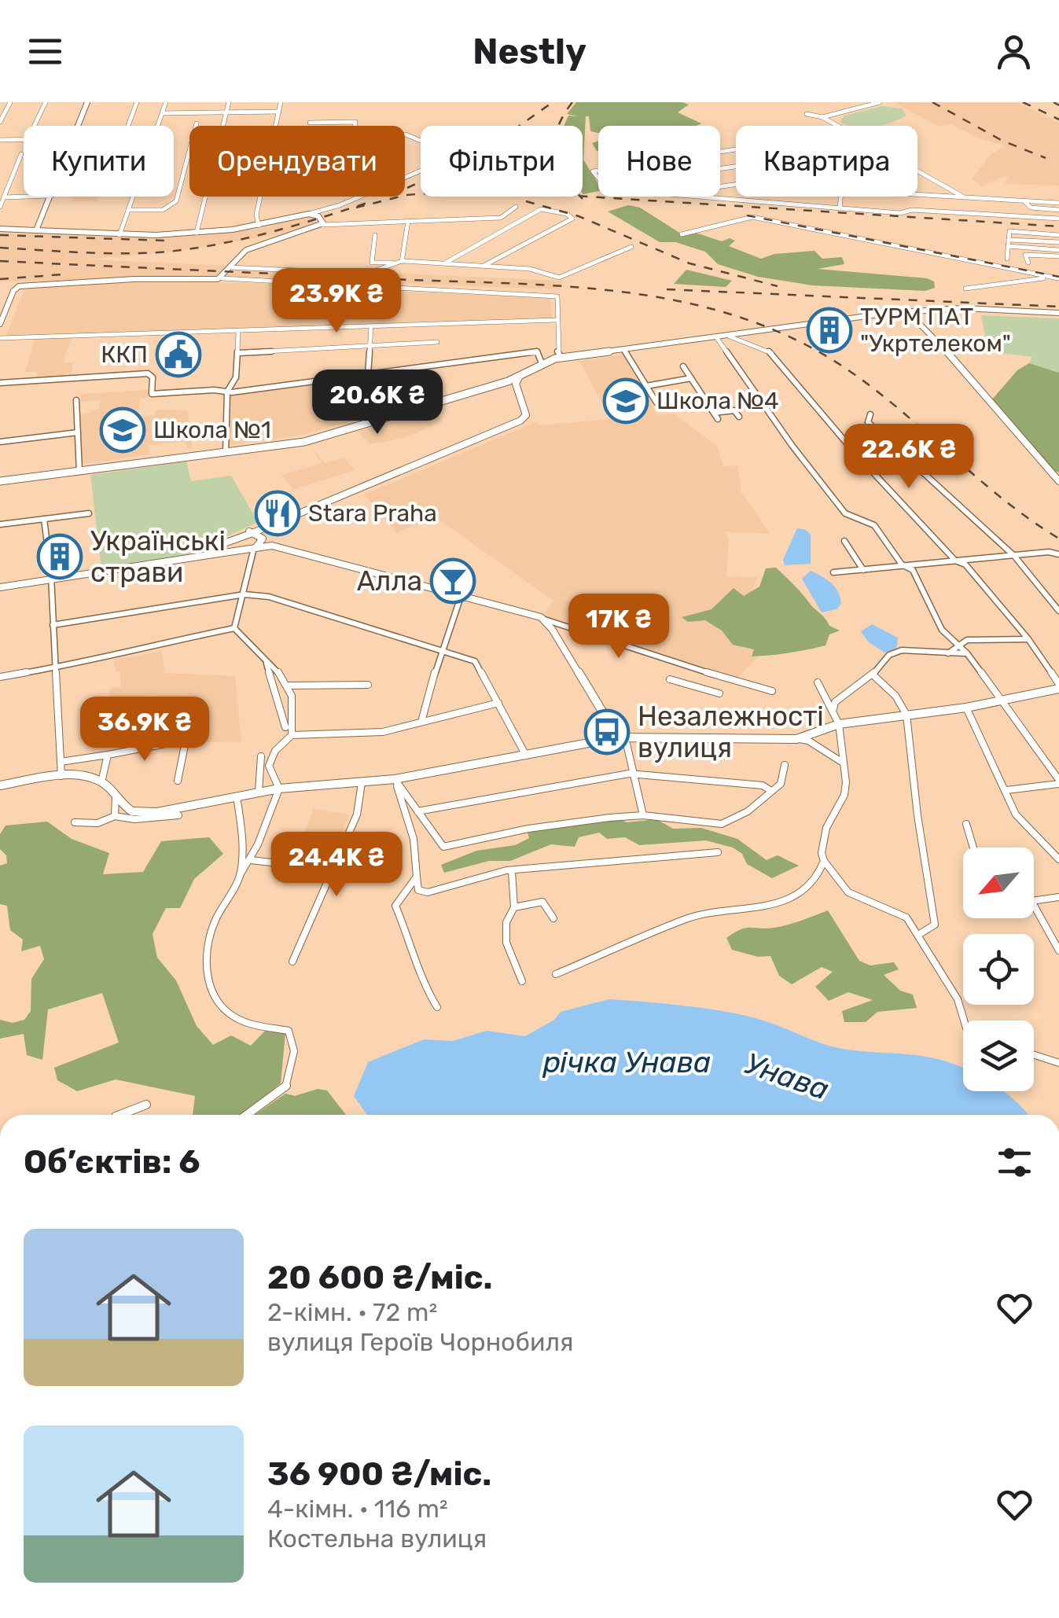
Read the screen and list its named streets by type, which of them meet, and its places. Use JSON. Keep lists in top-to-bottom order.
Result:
{
  "water": ["річка Унава", "Унава"],
  "places": {
    "building": ["ТУРМ ПАТ \"Укртелеком\"", "Українські страви"],
    "public building": ["ККП"],
    "school or university": ["Школа №4", "Школа №1"],
    "restaurant": ["Stara Praha"],
    "bar": ["Алла"],
    "bus stop": ["Незалежності вулиця"]
  },
  "north": "bottom left",
  "page": {
    "header": "Nestly",
    "chip": [
      "Купити",
      "Орендувати",
      "Фільтри",
      "Нове",
      "Квартира"
    ],
    "price": [
      "23.9K ₴",
      "20.6K ₴",
      "22.6K ₴",
      "17K ₴",
      "36.9K ₴",
      "24.4K ₴"
    ],
    "heading": "Об’єктів: 6",
    "list": [
      {
        "name": "20 600 ₴/міс.",
        "note": "2-кімн. · 72 m² · вулиця Героїв Чорнобиля"
      },
      {
        "name": "36 900 ₴/міс.",
        "note": "4-кімн. · 116 m² · Костельна вулиця"
      }
    ]
  }
}
